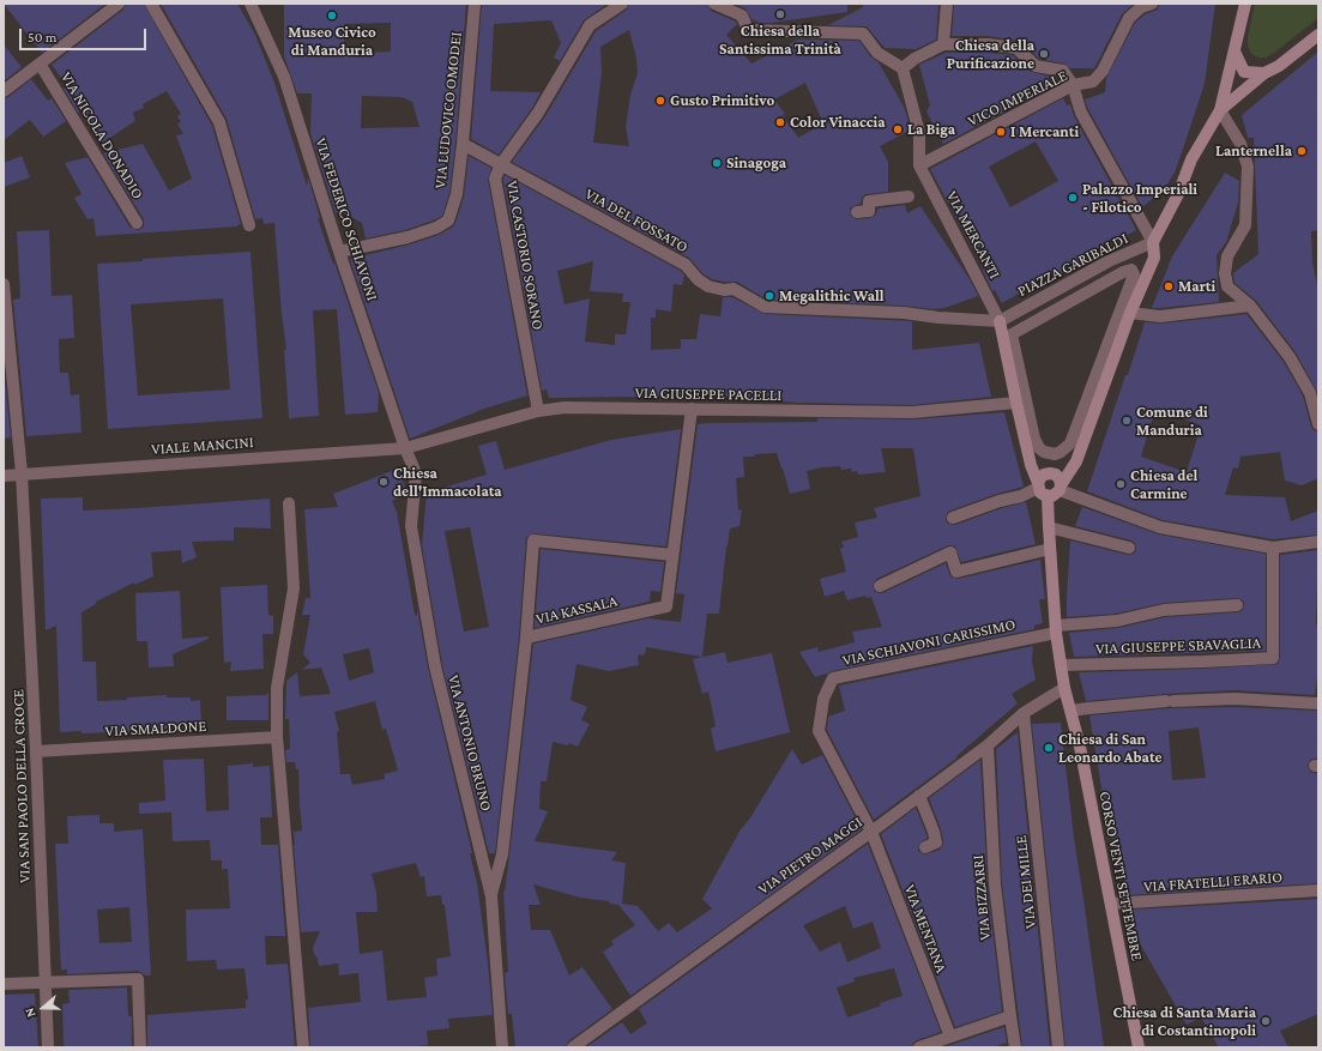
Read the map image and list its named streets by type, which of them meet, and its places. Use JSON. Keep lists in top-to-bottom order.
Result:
{
  "streets": {
    "street": [
      "VICO IMPERIALE",
      "VIA LUDOVICO OMODEI",
      "VIA NICOLA DONADIO",
      "VIA FEDERICO SCHIAVONI",
      "VIA DEL FOSSATO",
      "VIA MERCANTI",
      "VIA CASTORIO SORANO",
      "PIAZZA GARIBALDI",
      "VIA GIUSEPPE PACELLI",
      "VIALE MANCINI",
      "VIA KASSALA",
      "VIA SCHIAVONI CARISSIMO",
      "VIA GIUSEPPE SBAVAGLIA",
      "VIA SMALDONE",
      "VIA ANTONIO BRUNO",
      "VIA SAN PAOLO DELLA CROCE",
      "VIA PIETRO MAGGI",
      "CORSO VENTI SETTEMBRE",
      "VIA DEI MILLE",
      "VIA FRATELLI ERARIO",
      "VIA BIZZARRI",
      "VIA MENTANA"
    ]
  },
  "crossings": [
    ["VICO IMPERIALE", "VIA MERCANTI"],
    ["VIA LUDOVICO OMODEI", "VIA FEDERICO SCHIAVONI"],
    ["VIA LUDOVICO OMODEI", "VIA DEL FOSSATO"],
    ["VIA FEDERICO SCHIAVONI", "VIA GIUSEPPE PACELLI"],
    ["VIA FEDERICO SCHIAVONI", "VIALE MANCINI"],
    ["VIA FEDERICO SCHIAVONI", "VIA ANTONIO BRUNO"],
    ["VIA DEL FOSSATO", "VIA MERCANTI"],
    ["VIA DEL FOSSATO", "VIA CASTORIO SORANO"],
    ["VIA DEL FOSSATO", "PIAZZA GARIBALDI"],
    ["VIA MERCANTI", "PIAZZA GARIBALDI"],
    ["VIA CASTORIO SORANO", "VIA GIUSEPPE PACELLI"],
    ["VIA GIUSEPPE PACELLI", "VIALE MANCINI"],
    ["VIA GIUSEPPE PACELLI", "VIA KASSALA"],
    ["VIA GIUSEPPE PACELLI", "VIA ANTONIO BRUNO"],
    ["VIALE MANCINI", "VIA ANTONIO BRUNO"],
    ["VIALE MANCINI", "VIA SAN PAOLO DELLA CROCE"],
    ["VIA KASSALA", "VIA ANTONIO BRUNO"],
    ["VIA SCHIAVONI CARISSIMO", "VIA PIETRO MAGGI"],
    ["VIA SCHIAVONI CARISSIMO", "CORSO VENTI SETTEMBRE"],
    ["VIA SCHIAVONI CARISSIMO", "VIA MENTANA"],
    ["VIA GIUSEPPE SBAVAGLIA", "CORSO VENTI SETTEMBRE"],
    ["VIA SMALDONE", "VIA SAN PAOLO DELLA CROCE"],
    ["VIA PIETRO MAGGI", "CORSO VENTI SETTEMBRE"],
    ["VIA PIETRO MAGGI", "VIA DEI MILLE"],
    ["VIA PIETRO MAGGI", "VIA BIZZARRI"],
    ["VIA PIETRO MAGGI", "VIA MENTANA"],
    ["CORSO VENTI SETTEMBRE", "VIA FRATELLI ERARIO"]
  ],
  "places": [
    "Chiesa della Santissima Trinità",
    "Museo Civico di Manduria",
    "Chiesa della Purificazione",
    "Gusto Primitivo",
    "Color Vinaccia",
    "La Biga",
    "I Mercanti",
    "Lanternella",
    "Sinagoga",
    "Palazzo Imperiali - Filotico",
    "Marti",
    "Megalithic Wall",
    "Comune di Manduria",
    "Chiesa dell'Immacolata",
    "Chiesa del Carmine",
    "Chiesa di San Leonardo Abate",
    "Chiesa di Santa Maria di Costantinopoli"
  ],
  "scale_bar": "50 m",
  "north": "left"
}
